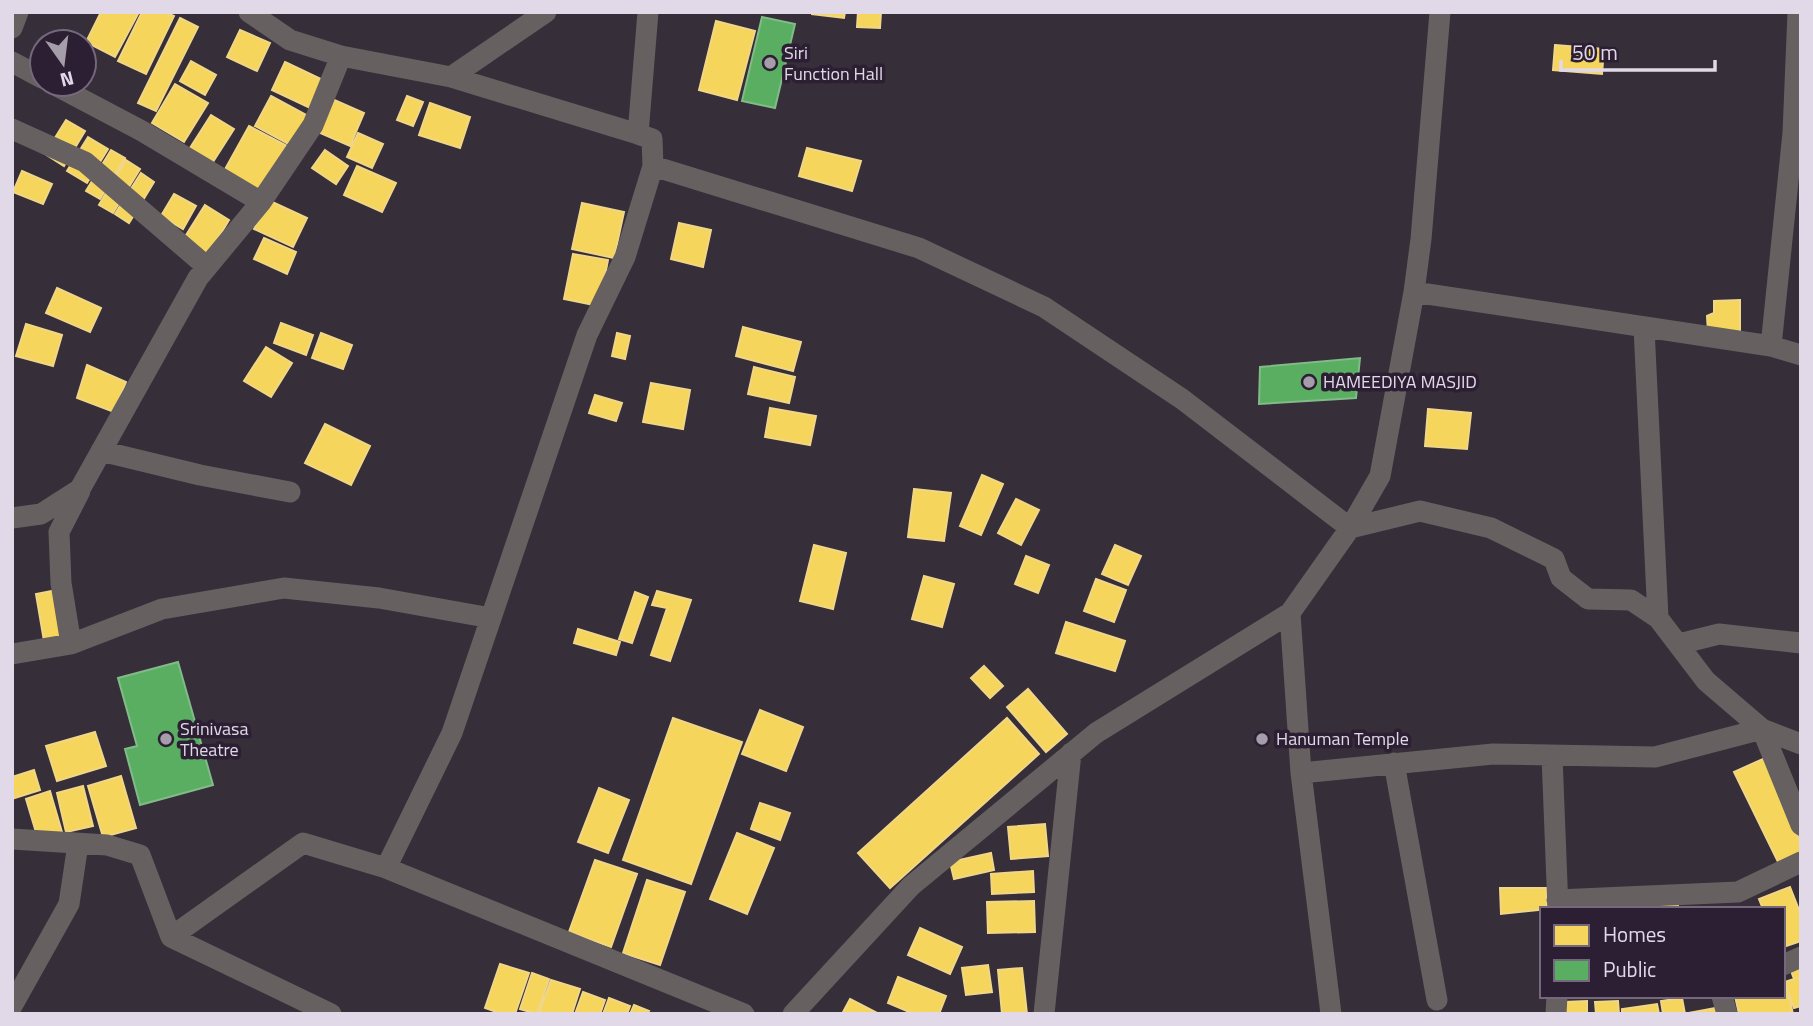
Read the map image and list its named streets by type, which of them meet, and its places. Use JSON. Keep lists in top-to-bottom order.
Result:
{
  "places": [
    "Siri Function Hall",
    "HAMEEDIYA MASJID",
    "Srinivasa Theatre",
    "Hanuman Temple"
  ],
  "legend": ["Homes", "Public"],
  "scale_bar": "50 m",
  "north": "bottom"
}
